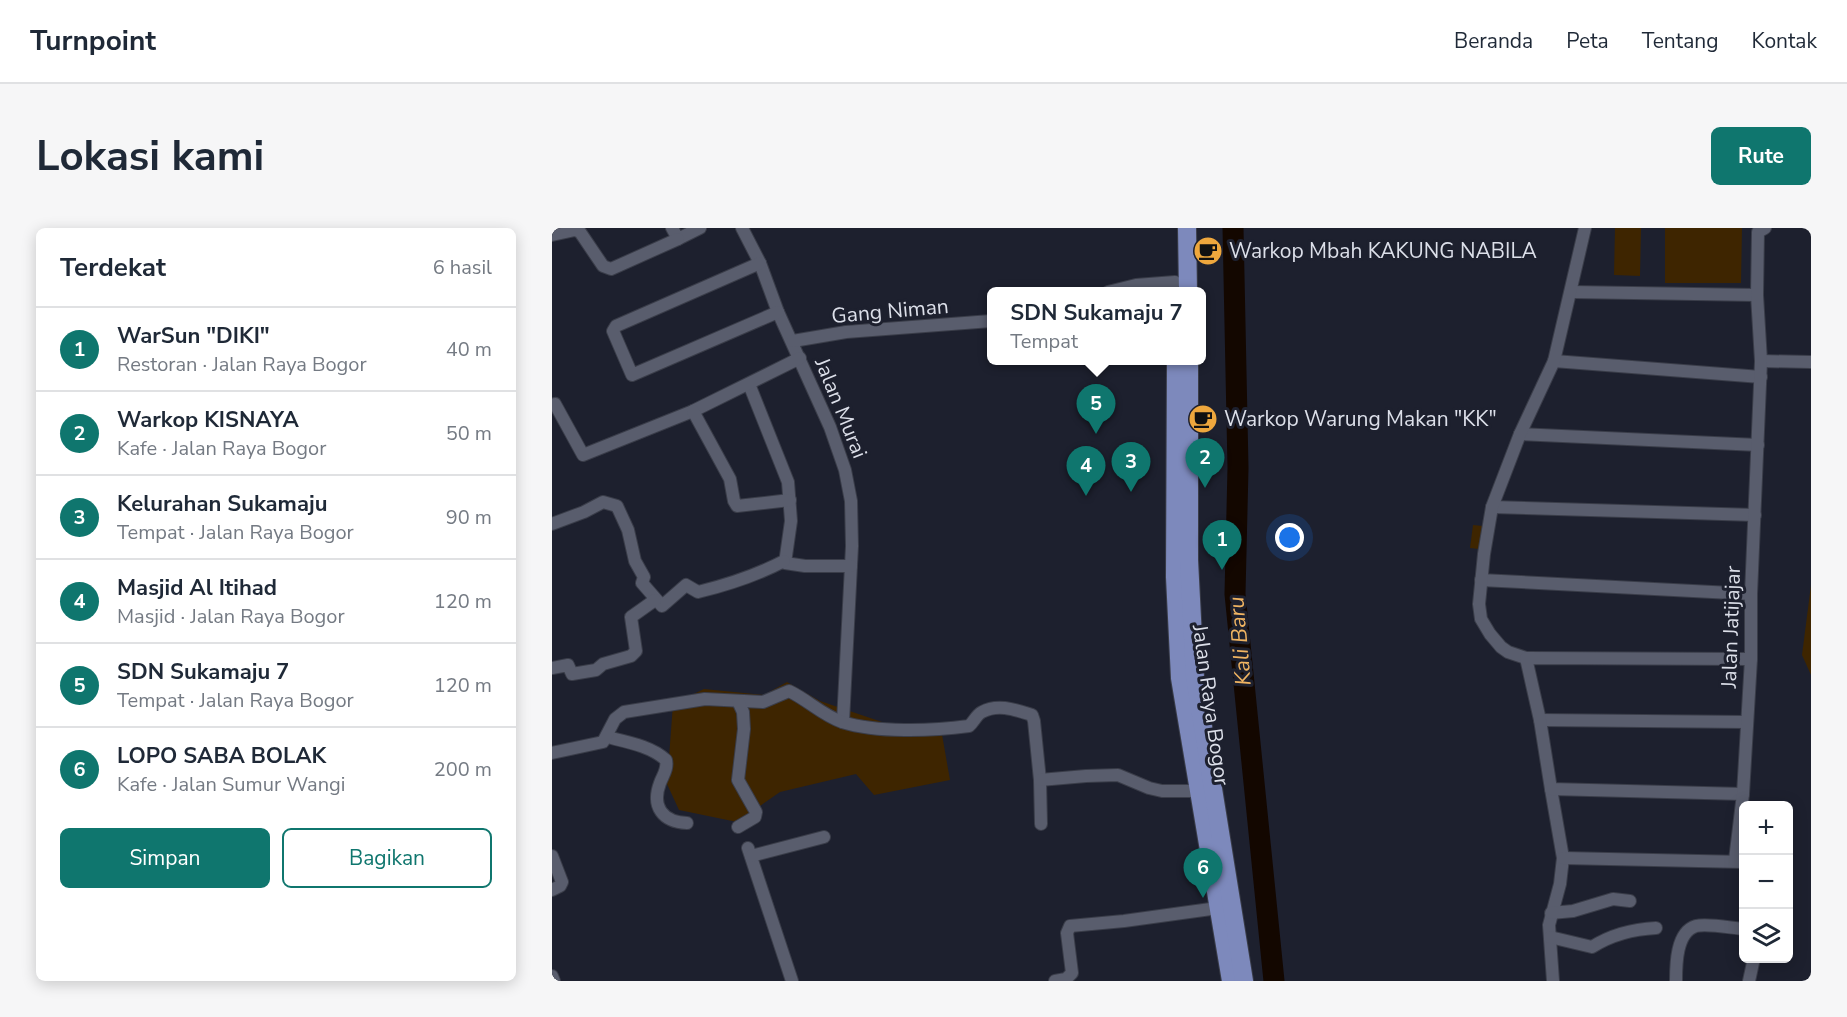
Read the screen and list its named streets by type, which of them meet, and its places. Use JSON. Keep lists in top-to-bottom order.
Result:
{
  "streets": {
    "highway": ["Jalan Raya Bogor"],
    "street": ["Gang Niman", "Jalan Murai", "Jalan Jatijajar"]
  },
  "crossings": [
    ["Gang Niman", "Jalan Murai"]
  ],
  "water": ["Kali Baru"],
  "places": {
    "cafe": ["Warkop Mbah KAKUNG NABILA", "Warkop Warung Makan \"KK\""]
  },
  "page": {
    "header": "Turnpoint",
    "nav": [
      "Beranda",
      "Peta",
      "Tentang",
      "Kontak"
    ],
    "buttons": [
      "Rute",
      ["Simpan", "Bagikan"]
    ],
    "title": "Lokasi kami",
    "heading": ["Terdekat", "6 hasil"],
    "popup": ["SDN Sukamaju 7", "Tempat"],
    "list": [
      {
        "mark": "1",
        "name": "WarSun \"DIKI\"",
        "note": "Restoran · Jalan Raya Bogor",
        "value": "40 m"
      },
      {
        "mark": "2",
        "name": "Warkop KISNAYA",
        "note": "Kafe · Jalan Raya Bogor",
        "value": "50 m"
      },
      {
        "mark": "3",
        "name": "Kelurahan Sukamaju",
        "note": "Tempat · Jalan Raya Bogor",
        "value": "90 m"
      },
      {
        "mark": "4",
        "name": "Masjid Al Itihad",
        "note": "Masjid · Jalan Raya Bogor",
        "value": "120 m"
      },
      {
        "mark": "5",
        "name": "SDN Sukamaju 7",
        "note": "Tempat · Jalan Raya Bogor",
        "value": "120 m"
      },
      {
        "mark": "6",
        "name": "LOPO SABA BOLAK",
        "note": "Kafe · Jalan Sumur Wangi",
        "value": "200 m"
      }
    ],
    "pins": [
      "5",
      "2",
      "3",
      "4",
      "1",
      "6"
    ],
    "map_buttons": ["+", "−"]
  }
}
